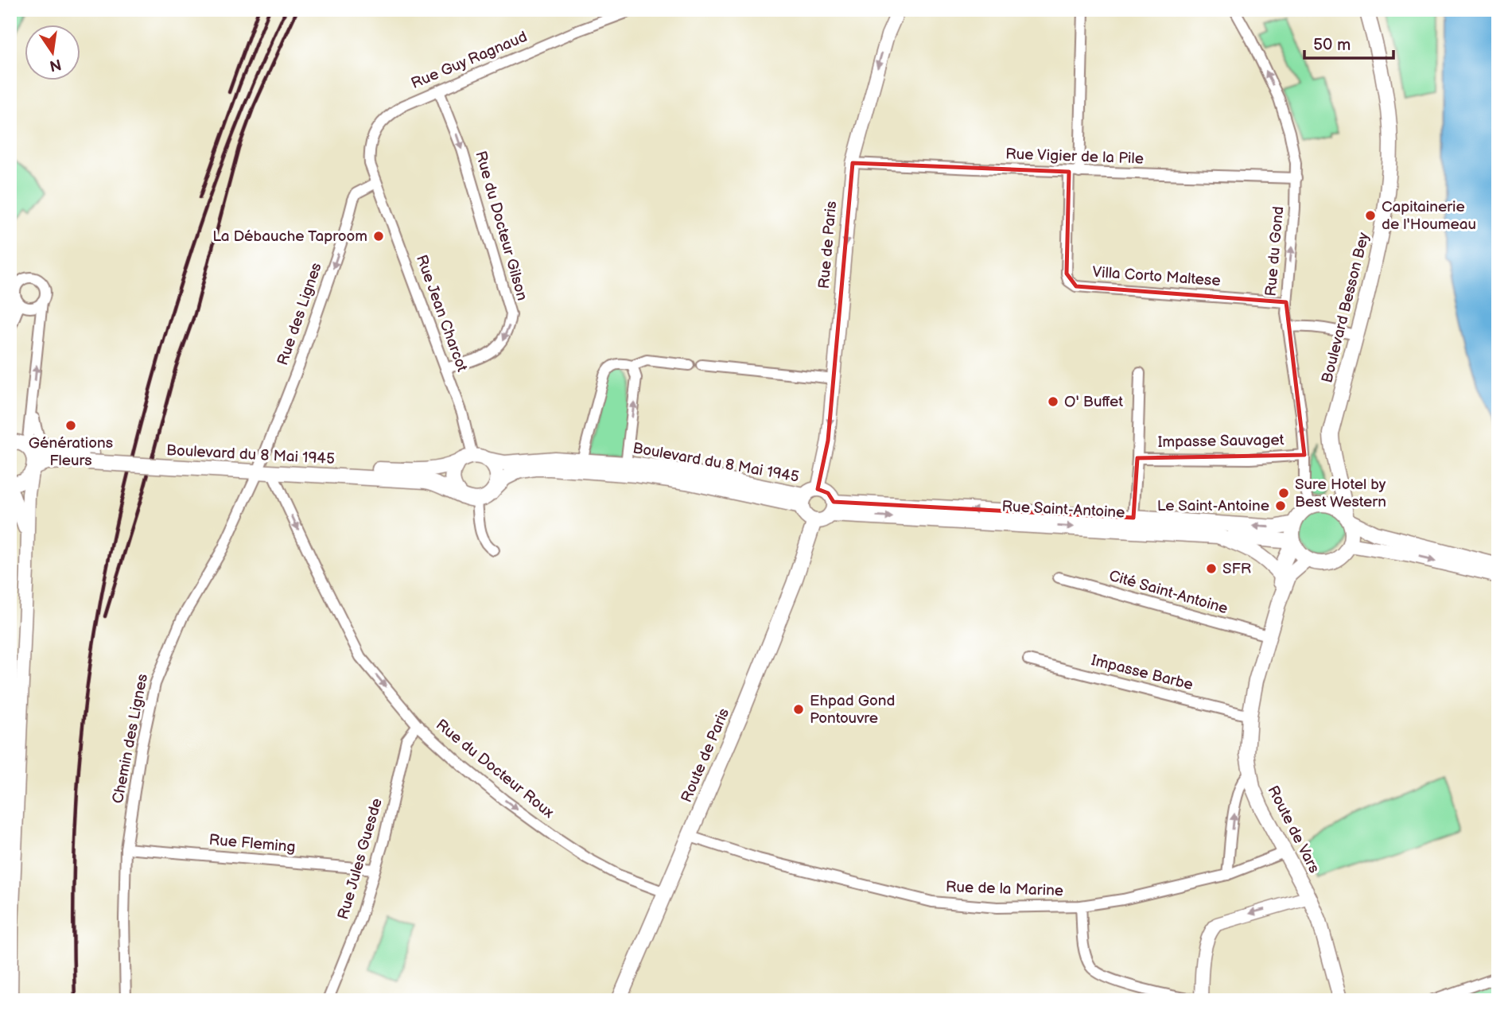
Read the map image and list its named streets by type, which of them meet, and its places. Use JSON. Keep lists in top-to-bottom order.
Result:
{
  "streets": {
    "main road": [
      "Boulevard Besson Bey",
      "Boulevard du 8 Mai 1945",
      "Rue Saint-Antoine",
      "Route de Paris",
      "Route de Vars"
    ],
    "street": [
      "Rue Guy Ragnaud",
      "Rue Vigier de la Pile",
      "Rue du Docteur Gilson",
      "Rue de Paris",
      "Rue du Gond",
      "Villa Corto Maltese",
      "Rue Jean Charcot",
      "Rue des Lignes",
      "Impasse Sauvaget",
      "Cité Saint-Antoine",
      "Impasse Barbe",
      "Chemin des Lignes",
      "Rue du Docteur Roux",
      "Rue Fleming",
      "Rue Jules Guesde",
      "Rue de la Marine"
    ]
  },
  "crossings": [
    ["Rue Guy Ragnaud", "Rue du Docteur Gilson"],
    ["Rue Guy Ragnaud", "Rue Jean Charcot"],
    ["Rue Guy Ragnaud", "Rue des Lignes"],
    ["Rue Vigier de la Pile", "Rue de Paris"],
    ["Rue Vigier de la Pile", "Rue du Gond"],
    ["Rue Vigier de la Pile", "Villa Corto Maltese"],
    ["Rue du Docteur Gilson", "Rue Jean Charcot"],
    ["Rue de Paris", "Boulevard du 8 Mai 1945"],
    ["Rue de Paris", "Rue Saint-Antoine"],
    ["Rue de Paris", "Route de Paris"],
    ["Rue du Gond", "Villa Corto Maltese"],
    ["Rue du Gond", "Boulevard Besson Bey"],
    ["Rue du Gond", "Impasse Sauvaget"],
    ["Rue du Gond", "Rue Saint-Antoine"],
    ["Rue du Gond", "Route de Vars"],
    ["Boulevard Besson Bey", "Rue Saint-Antoine"],
    ["Boulevard Besson Bey", "Route de Vars"],
    ["Rue Jean Charcot", "Rue des Lignes"],
    ["Rue Jean Charcot", "Boulevard du 8 Mai 1945"],
    ["Rue des Lignes", "Boulevard du 8 Mai 1945"],
    ["Rue des Lignes", "Chemin des Lignes"],
    ["Rue des Lignes", "Rue du Docteur Roux"],
    ["Boulevard du 8 Mai 1945", "Rue Saint-Antoine"],
    ["Boulevard du 8 Mai 1945", "Chemin des Lignes"],
    ["Boulevard du 8 Mai 1945", "Route de Paris"],
    ["Boulevard du 8 Mai 1945", "Rue du Docteur Roux"],
    ["Rue Saint-Antoine", "Route de Paris"],
    ["Rue Saint-Antoine", "Route de Vars"],
    ["Cité Saint-Antoine", "Route de Vars"],
    ["Impasse Barbe", "Route de Vars"],
    ["Chemin des Lignes", "Rue du Docteur Roux"],
    ["Chemin des Lignes", "Rue Fleming"],
    ["Route de Paris", "Rue du Docteur Roux"],
    ["Route de Paris", "Rue de la Marine"],
    ["Rue du Docteur Roux", "Rue Jules Guesde"],
    ["Route de Vars", "Rue de la Marine"],
    ["Rue Fleming", "Rue Jules Guesde"]
  ],
  "one_way": [
    "Rue du Docteur Gilson",
    "Rue de Paris",
    "Rue du Gond",
    "Rue des Lignes",
    "Rue du Docteur Roux"
  ],
  "places": [
    "Capitainerie de l'Houmeau",
    "La Débauche Taproom",
    "O' Buffet",
    "Générations Fleurs",
    "Sure Hotel by Best Western",
    "Le Saint-Antoine",
    "SFR",
    "Ehpad Gond Pontouvre"
  ],
  "scale_bar": "50 m",
  "north": "bottom"
}
